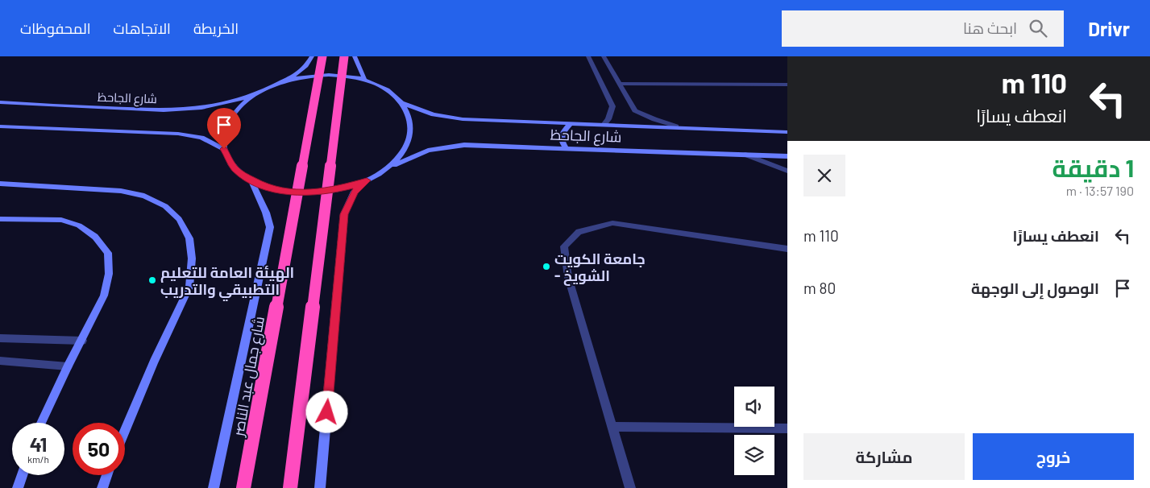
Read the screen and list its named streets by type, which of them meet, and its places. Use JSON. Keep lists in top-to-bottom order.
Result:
{
  "streets": {
    "highway": ["شارع جمال عبد الناصر"],
    "street": ["شارع الجاحظ"]
  },
  "places": ["جامعة الكويت - الشويخ", "الهيئة العامة للتعليم التطبيقي والتدريب"],
  "page": {
    "header": "Drivr",
    "search": "ابحث هنا",
    "nav": ["الخريطة", "الاتجاهات", "المحفوظات"],
    "turn": ["110 m", "انعطف يسارًا"],
    "heading": ["1 دقيقة", "190 m · 13:57"],
    "list": [
      {
        "name": "انعطف يسارًا",
        "value": "110 m"
      },
      {
        "name": "الوصول إلى الوجهة",
        "value": "80 m"
      }
    ],
    "speed": "41 km/h",
    "limit": "50",
    "buttons": ["خروج", "مشاركة"]
  }
}
